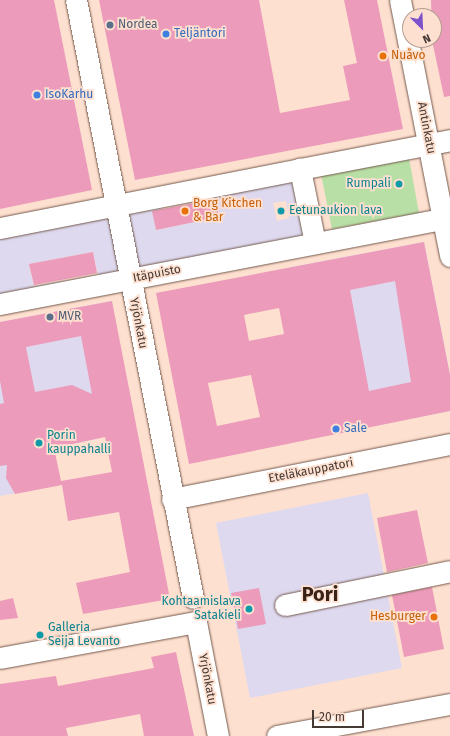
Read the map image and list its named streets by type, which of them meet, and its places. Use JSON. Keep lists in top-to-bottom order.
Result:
{
  "streets": {
    "street": [
      "Antinkatu",
      "Itäpuisto",
      "Yrjönkatu",
      "Eteläkauppatori"
    ]
  },
  "crossings": [
    ["Antinkatu", "Itäpuisto"],
    ["Itäpuisto", "Yrjönkatu"],
    ["Yrjönkatu", "Eteläkauppatori"]
  ],
  "districts": ["Pori"],
  "places": [
    "Nordea",
    "Teljäntori",
    "Nuåvo",
    "IsoKarhu",
    "Rumpali",
    "Borg Kitchen & Bar",
    "Eetunaukion lava",
    "MVR",
    "Sale",
    "Porin kauppahalli",
    "Kohtaamislava Satakieli",
    "Hesburger",
    "Galleria Seija Levanto"
  ],
  "scale_bar": "20 m",
  "north": "bottom right"
}
